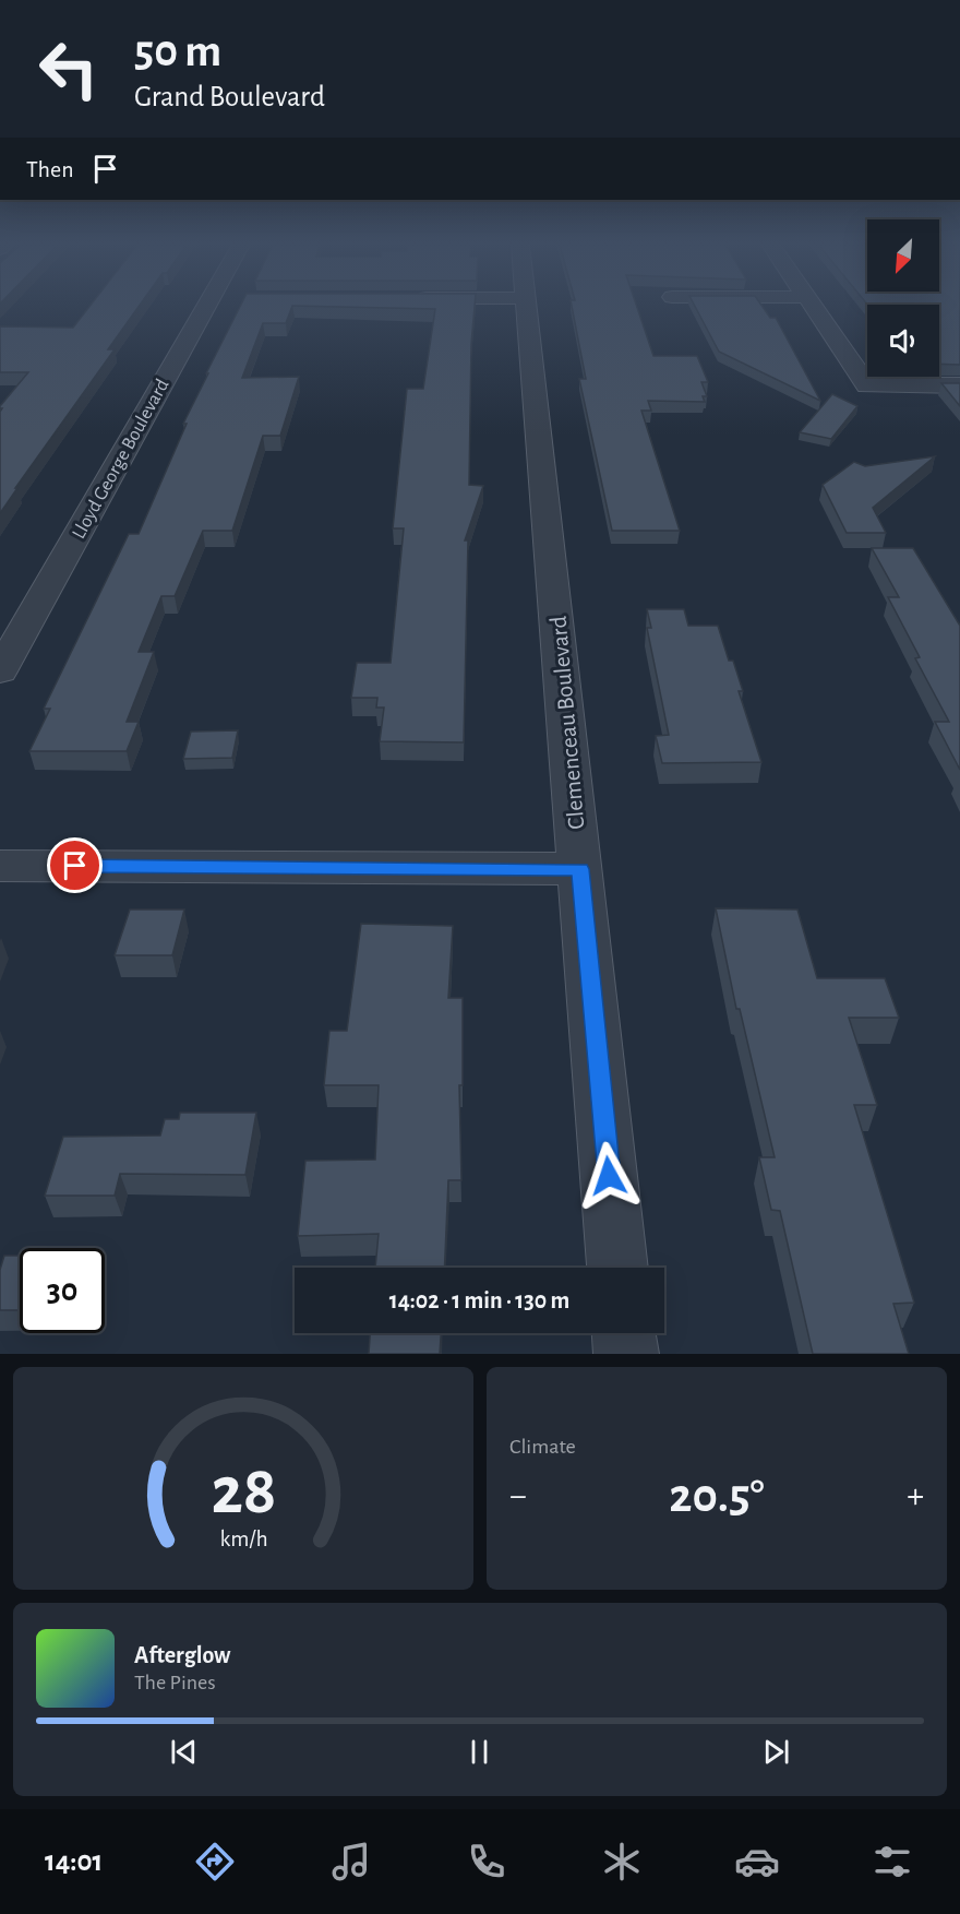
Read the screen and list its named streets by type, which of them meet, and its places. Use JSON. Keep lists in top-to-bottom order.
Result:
{
  "streets": {
    "street": ["Lloyd George Boulevard", "Clemenceau Boulevard"]
  },
  "north": "bottom left",
  "page": {
    "turn": ["50 m", "Grand Boulevard"],
    "then": "Then",
    "limit": "30",
    "trip": "14:02 · 1 min · 130 m",
    "tile": "Climate",
    "heat": ["−", "20.5°", "+"],
    "song": ["Afterglow", "The Pines"],
    "tabs": "14:01",
    "gauge": ["28", "km/h"]
  }
}
